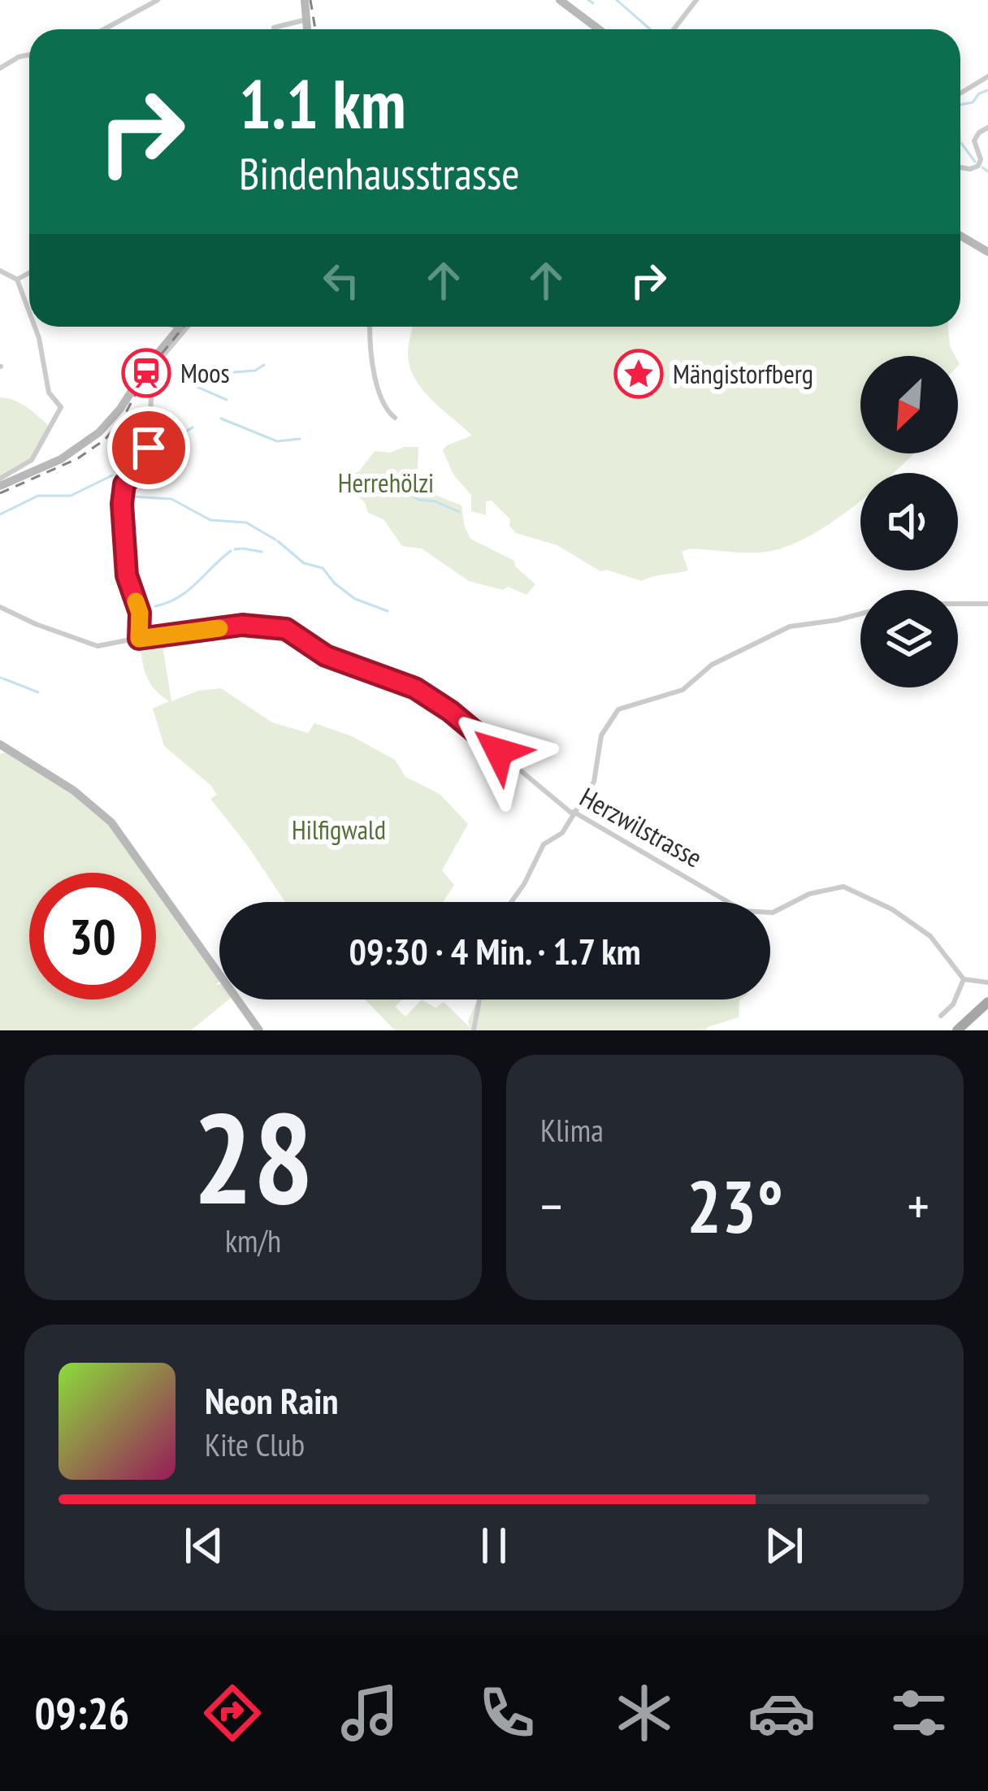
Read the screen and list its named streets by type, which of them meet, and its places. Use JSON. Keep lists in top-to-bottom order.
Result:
{
  "streets": {
    "street": ["Herzwilstrasse"]
  },
  "parks": ["Herrehölzi", "Hilfigwald"],
  "places": {
    "station": ["Moos"],
    "place": ["Mängistorfberg"]
  },
  "north": "bottom left",
  "page": {
    "turn": ["1.1 km", "Bindenhausstrasse"],
    "limit": "30",
    "trip": "09:30 · 4 Min. · 1.7 km",
    "tile": [
      ["28", "km/h"],
      "Klima"
    ],
    "heat": ["−", "23°", "+"],
    "song": ["Neon Rain", "Kite Club"],
    "tabs": "09:26"
  }
}
